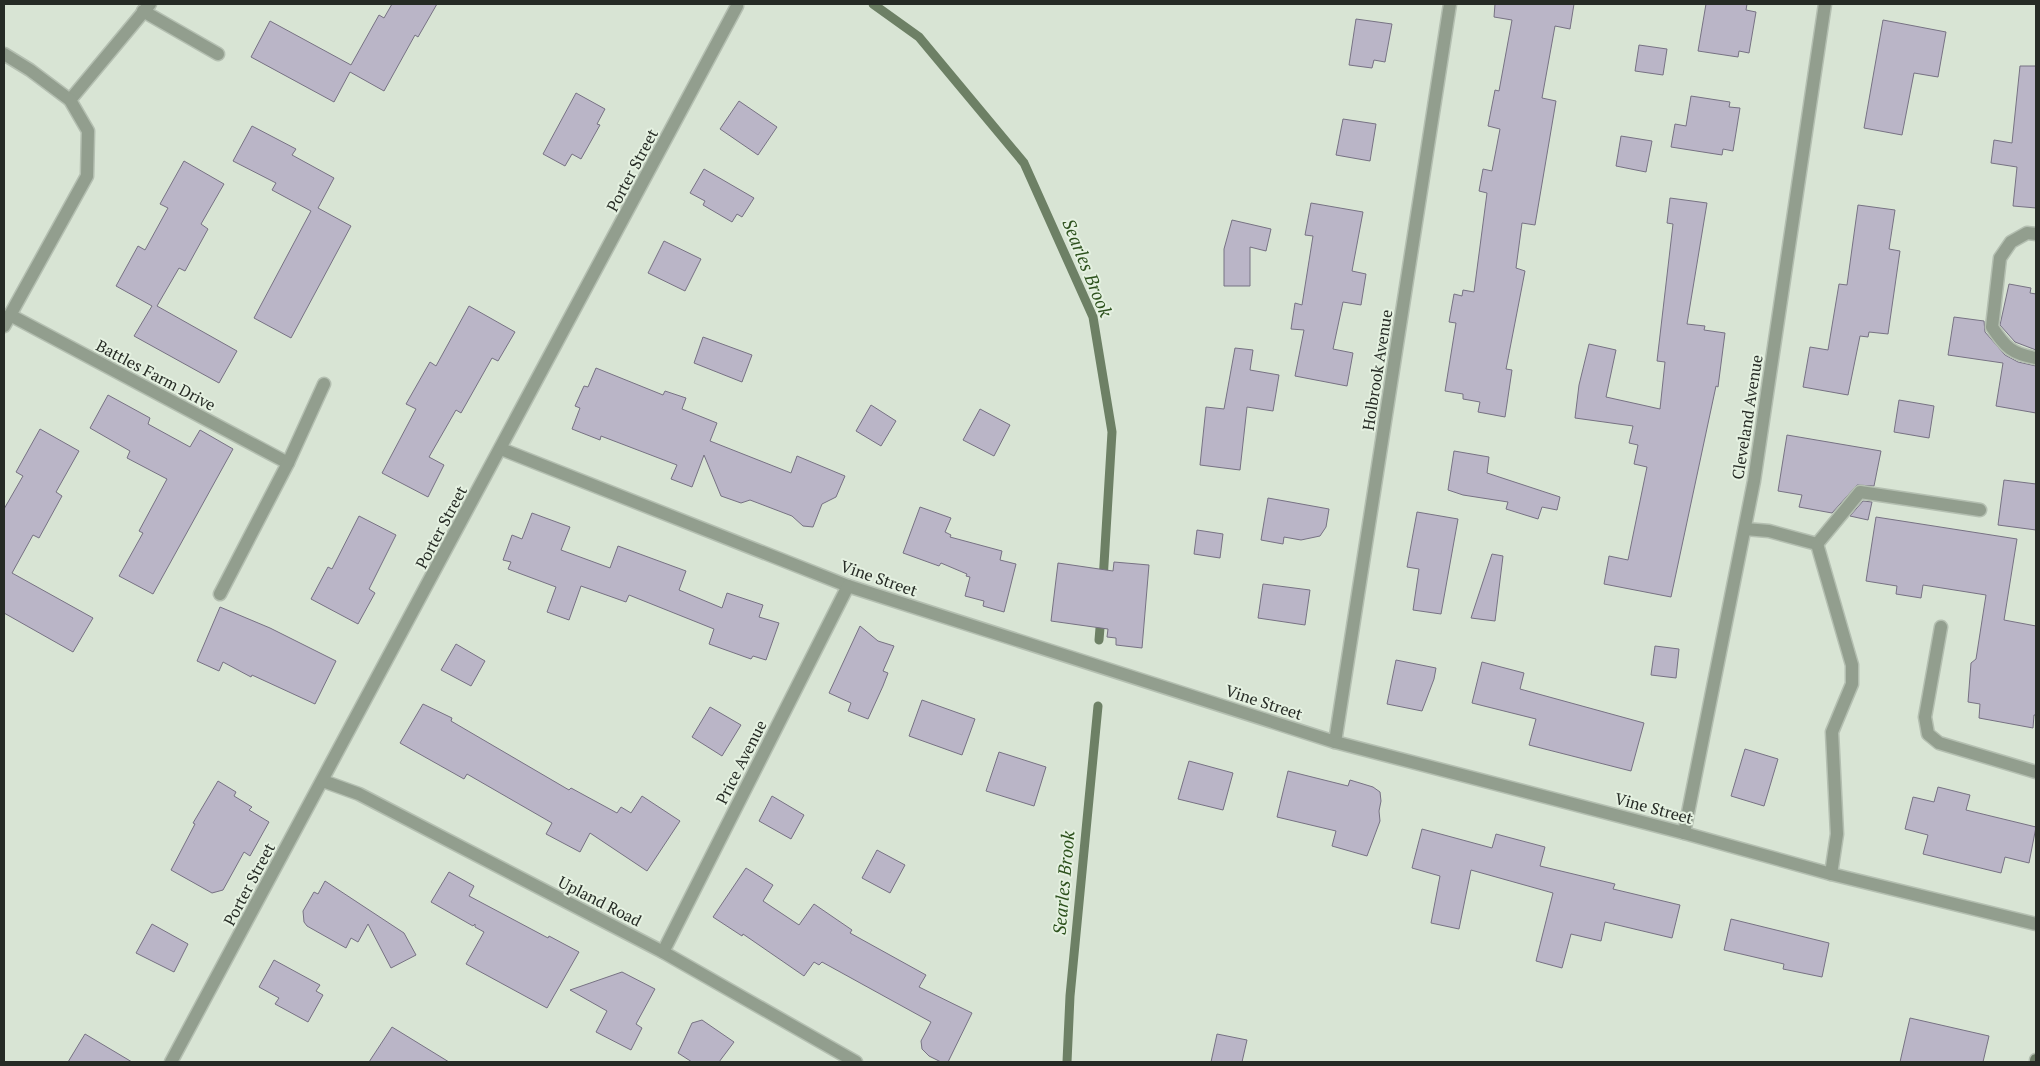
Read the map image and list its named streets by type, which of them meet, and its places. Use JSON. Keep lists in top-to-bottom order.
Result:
{
  "streets": {
    "street": [
      "Porter Street",
      "Holbrook Avenue",
      "Battles Farm Drive",
      "Cleveland Avenue",
      "Vine Street",
      "Price Avenue",
      "Upland Road"
    ]
  },
  "crossings": [
    ["Porter Street", "Vine Street"],
    ["Porter Street", "Upland Road"],
    ["Holbrook Avenue", "Vine Street"],
    ["Cleveland Avenue", "Vine Street"],
    ["Vine Street", "Price Avenue"],
    ["Price Avenue", "Upland Road"]
  ],
  "water": ["Searles Brook"]
}
